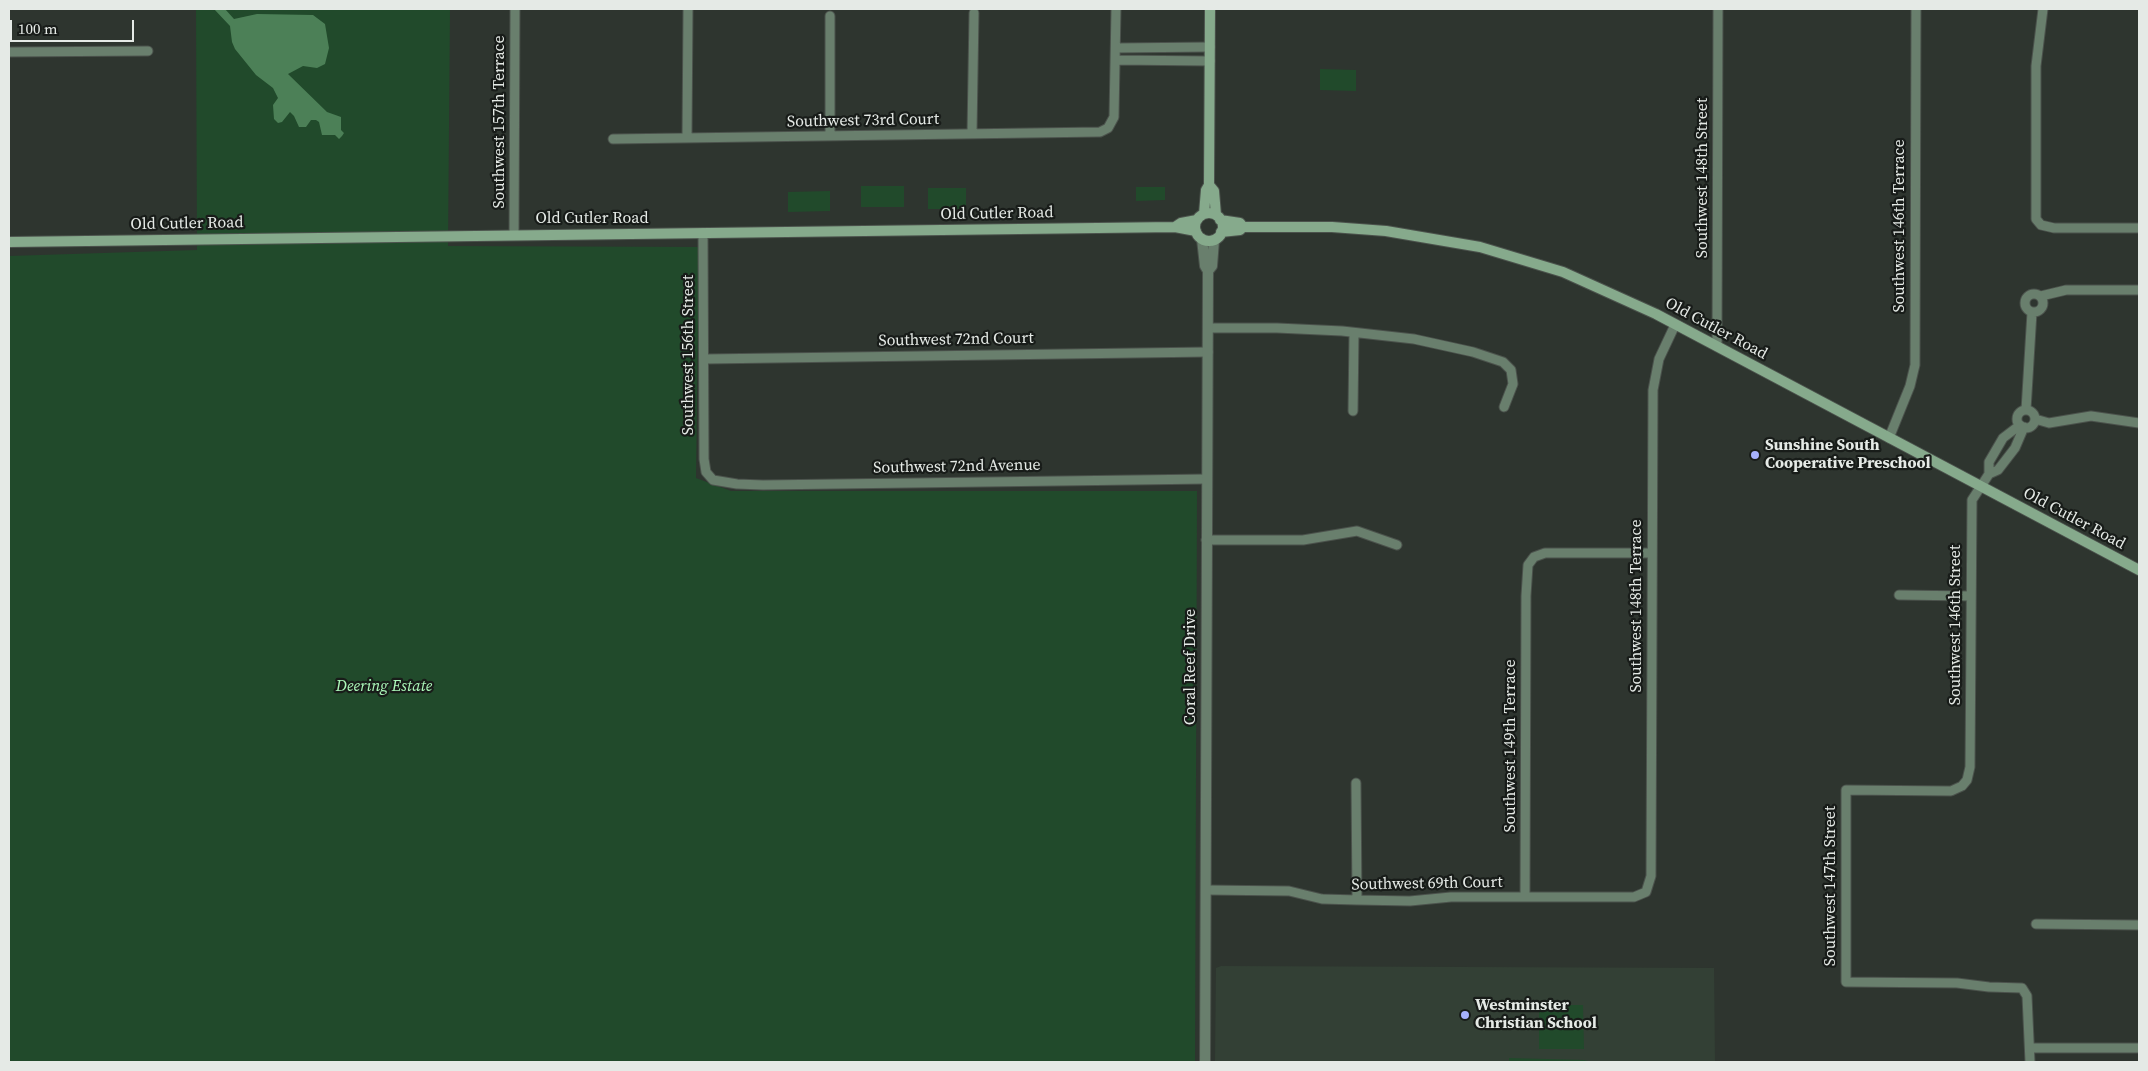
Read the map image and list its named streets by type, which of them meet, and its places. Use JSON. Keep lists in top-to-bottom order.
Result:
{
  "streets": {
    "main road": ["Old Cutler Road"],
    "street": [
      "Southwest 73rd Court",
      "Southwest 157th Terrace",
      "Southwest 148th Street",
      "Southwest 146th Terrace",
      "Southwest 72nd Court",
      "Southwest 156th Street",
      "Southwest 72nd Avenue",
      "Southwest 148th Terrace",
      "Southwest 146th Street",
      "Coral Reef Drive",
      "Southwest 149th Terrace",
      "Southwest 69th Court",
      "Southwest 147th Street"
    ]
  },
  "crossings": [
    ["Southwest 157th Terrace", "Old Cutler Road"],
    ["Southwest 148th Street", "Old Cutler Road"],
    ["Old Cutler Road", "Southwest 146th Terrace"],
    ["Old Cutler Road", "Southwest 156th Street"],
    ["Old Cutler Road", "Southwest 148th Terrace"],
    ["Old Cutler Road", "Southwest 146th Street"],
    ["Old Cutler Road", "Coral Reef Drive"],
    ["Southwest 72nd Court", "Southwest 156th Street"],
    ["Southwest 72nd Court", "Coral Reef Drive"],
    ["Southwest 156th Street", "Southwest 72nd Avenue"],
    ["Southwest 72nd Avenue", "Coral Reef Drive"],
    ["Southwest 148th Terrace", "Southwest 149th Terrace"],
    ["Southwest 148th Terrace", "Southwest 69th Court"],
    ["Southwest 146th Street", "Southwest 147th Street"],
    ["Coral Reef Drive", "Southwest 69th Court"],
    ["Southwest 149th Terrace", "Southwest 69th Court"]
  ],
  "parks": ["Deering Estate"],
  "places": ["Sunshine South Cooperative Preschool", "Westminster Christian School"],
  "scale_bar": "100 m"
}
